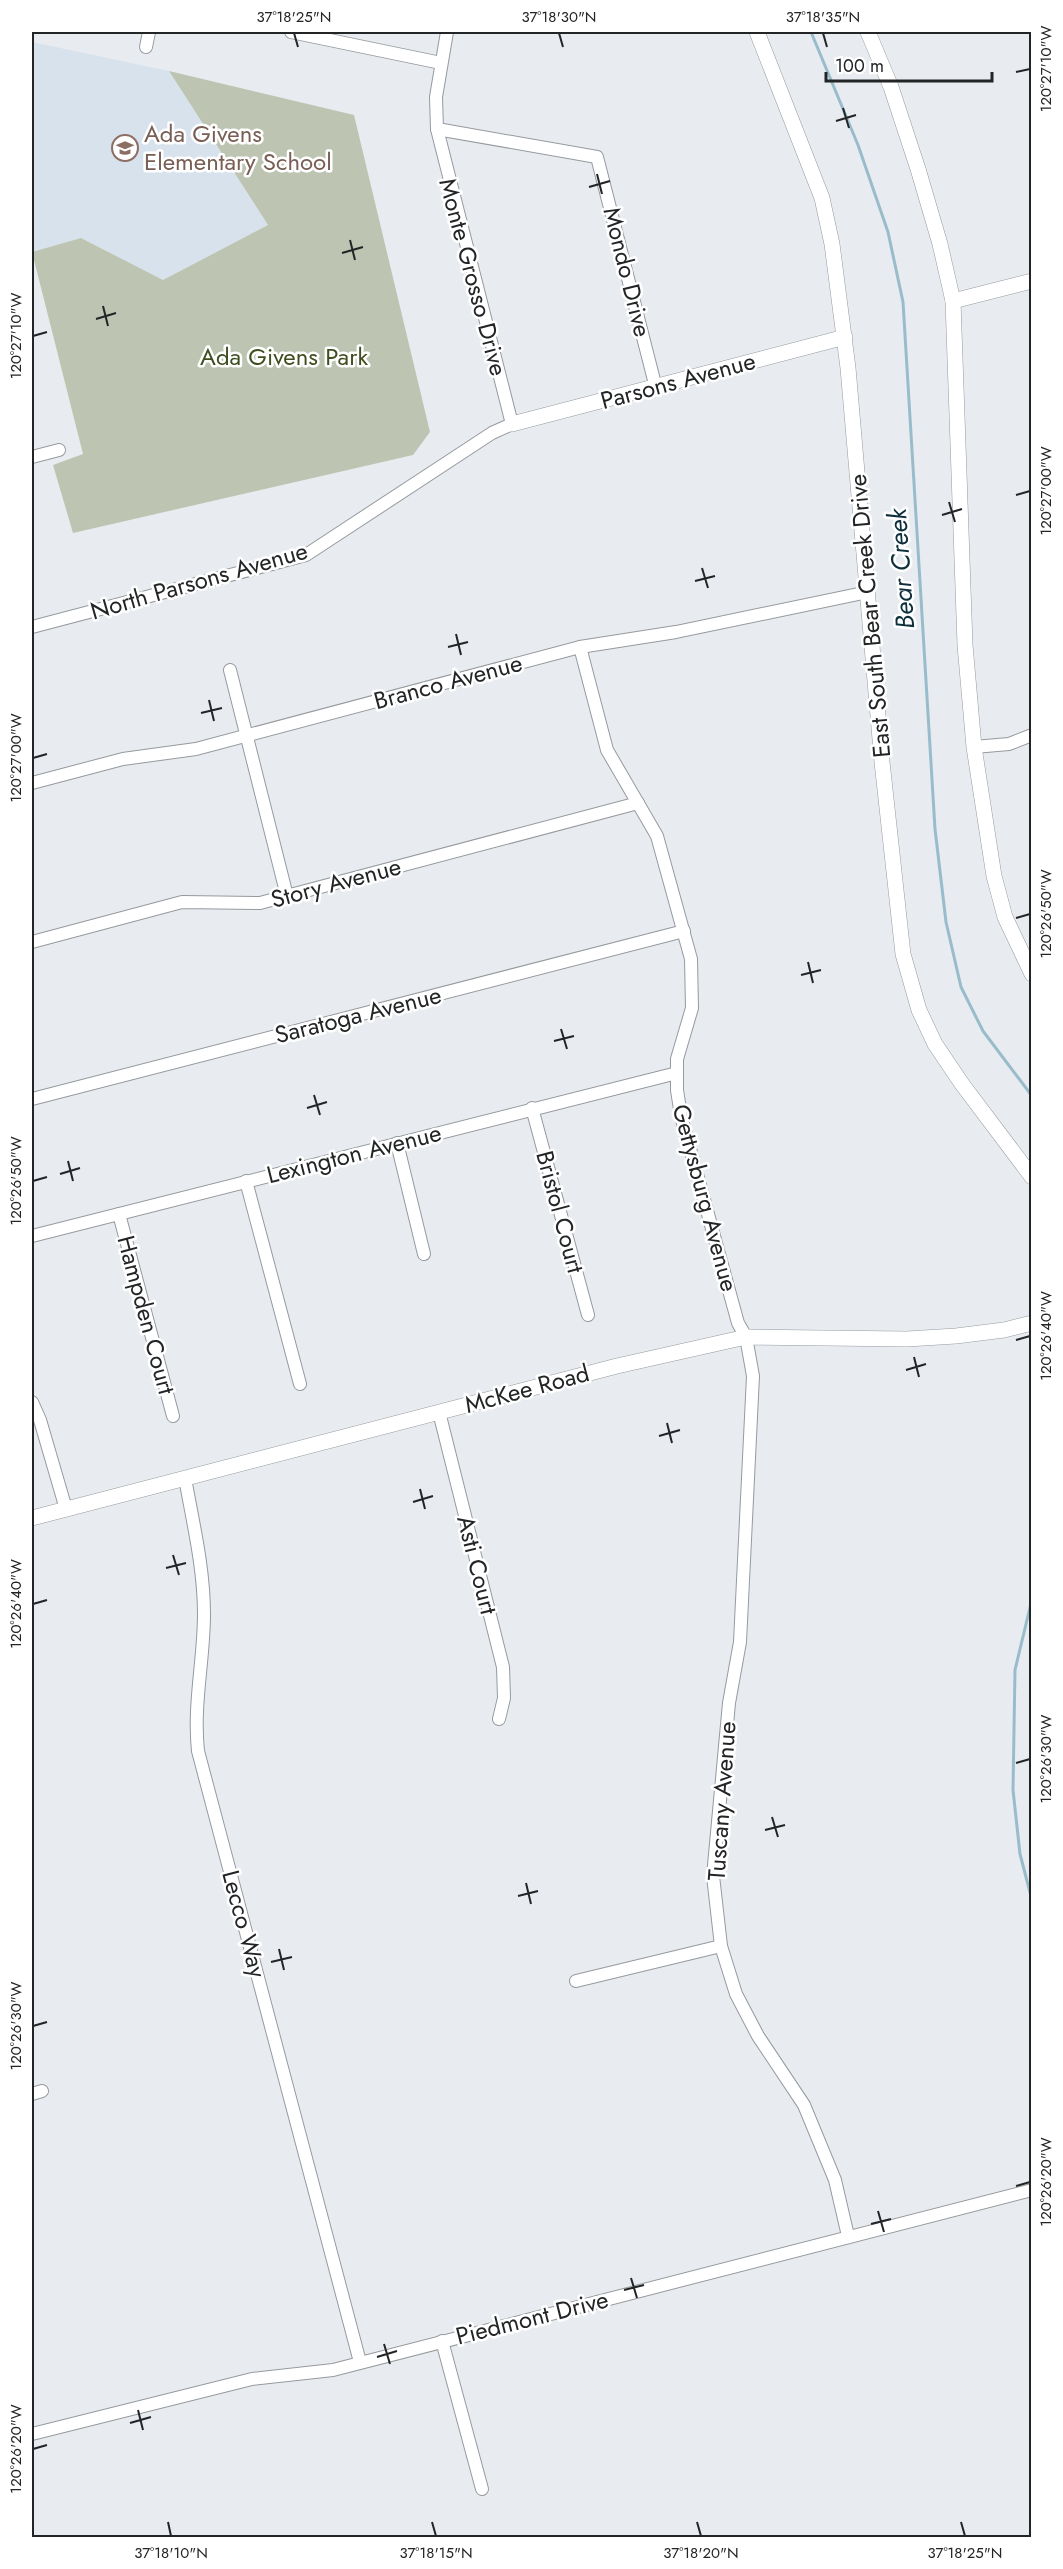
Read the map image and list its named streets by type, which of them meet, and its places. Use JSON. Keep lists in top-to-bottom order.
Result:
{
  "streets": {
    "street": [
      "Mondo Drive",
      "Monte Grosso Drive",
      "Parsons Avenue",
      "North Parsons Avenue",
      "East South Bear Creek Drive",
      "Branco Avenue",
      "Story Avenue",
      "Saratoga Avenue",
      "Lexington Avenue",
      "Gettysburg Avenue",
      "Bristol Court",
      "Hampden Court",
      "McKee Road",
      "Asti Court",
      "Tuscany Avenue",
      "Lecco Way",
      "Piedmont Drive"
    ]
  },
  "crossings": [
    ["Mondo Drive", "Monte Grosso Drive"],
    ["Mondo Drive", "Parsons Avenue"],
    ["Monte Grosso Drive", "Parsons Avenue"],
    ["Monte Grosso Drive", "North Parsons Avenue"],
    ["Parsons Avenue", "North Parsons Avenue"],
    ["Parsons Avenue", "East South Bear Creek Drive"],
    ["East South Bear Creek Drive", "Branco Avenue"],
    ["Branco Avenue", "Gettysburg Avenue"],
    ["Story Avenue", "Gettysburg Avenue"],
    ["Saratoga Avenue", "Gettysburg Avenue"],
    ["Lexington Avenue", "Gettysburg Avenue"],
    ["Lexington Avenue", "Bristol Court"],
    ["Lexington Avenue", "Hampden Court"],
    ["Gettysburg Avenue", "McKee Road"],
    ["Gettysburg Avenue", "Tuscany Avenue"],
    ["McKee Road", "Asti Court"],
    ["McKee Road", "Tuscany Avenue"],
    ["McKee Road", "Lecco Way"],
    ["Tuscany Avenue", "Piedmont Drive"],
    ["Lecco Way", "Piedmont Drive"]
  ],
  "water": ["Bear Creek"],
  "parks": ["Ada Givens Park"],
  "places": {
    "school or university": ["Ada Givens Elementary School"]
  },
  "scale_bar": "100 m",
  "coordinates": [
    "37°18'25\"N",
    "37°18'30\"N",
    "37°18'35\"N",
    "120°27'10\"W",
    "120°27'00\"W",
    "120°26'50\"W",
    "120°26'40\"W",
    "120°26'30\"W",
    "120°26'20\"W",
    "37°18'10\"N",
    "37°18'15\"N",
    "37°18'20\"N"
  ]
}
